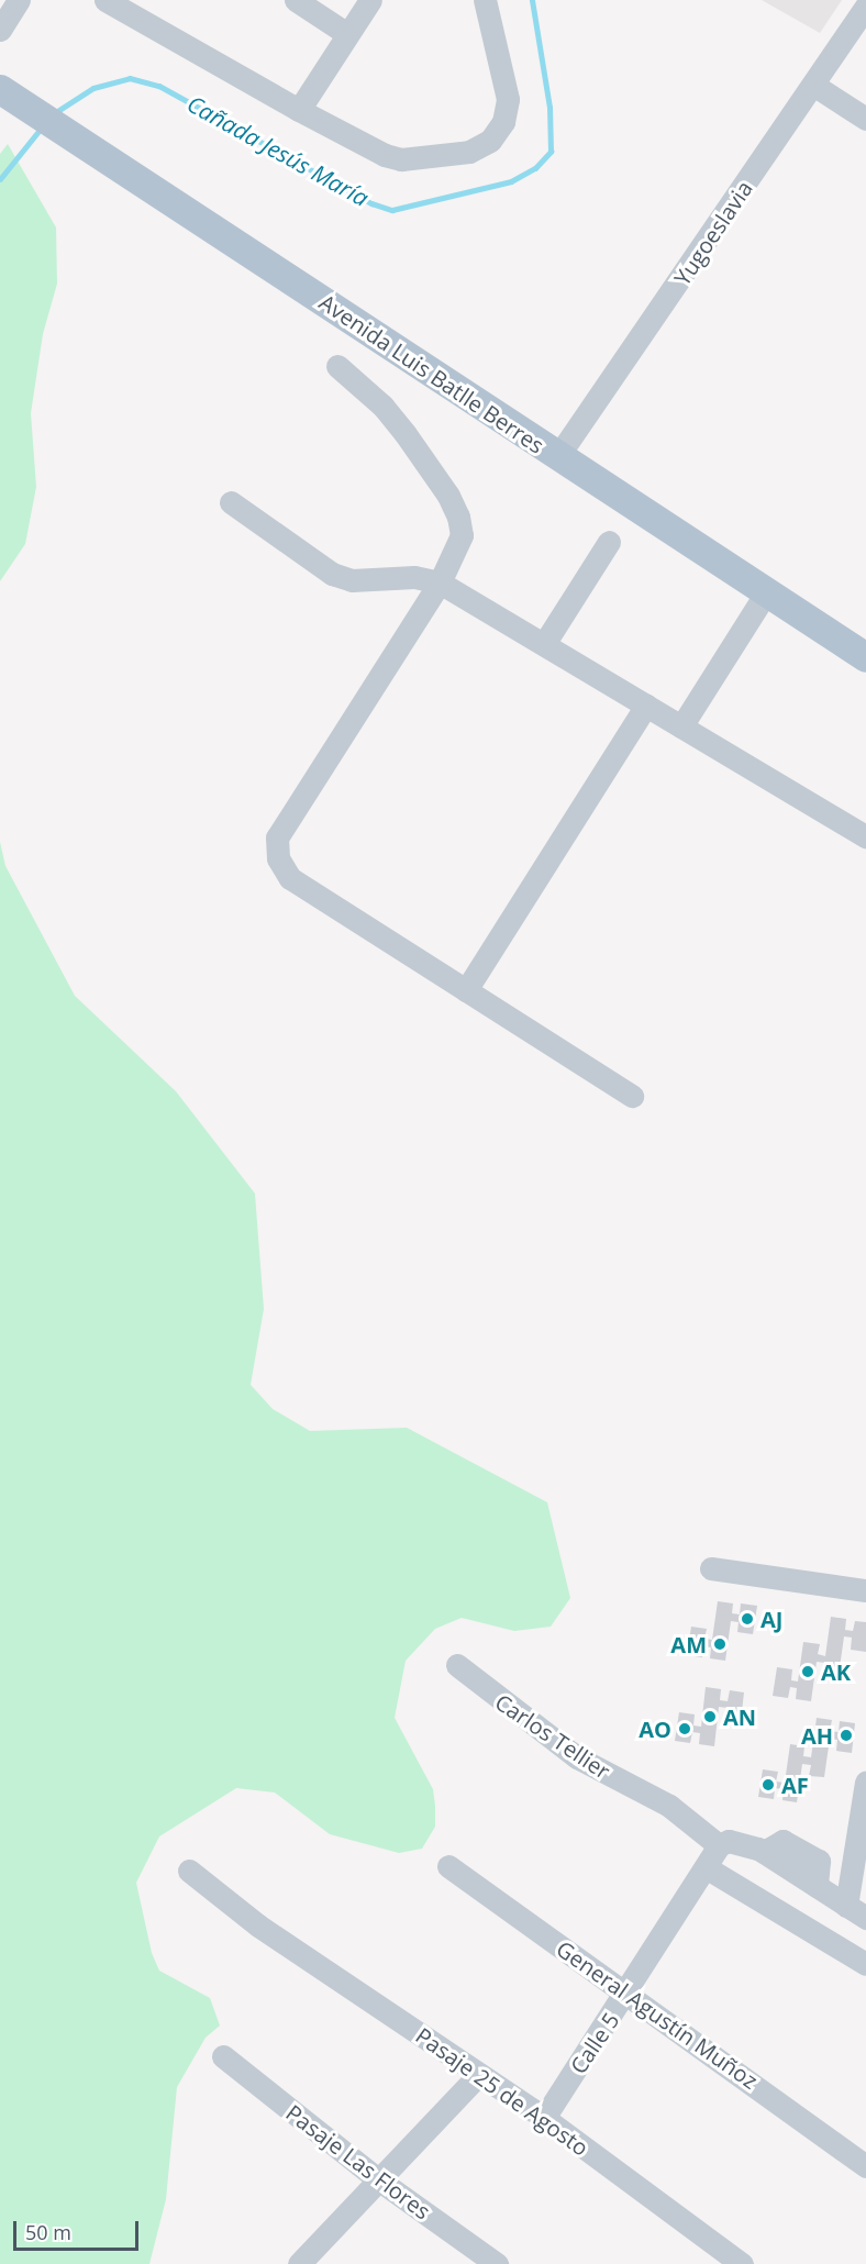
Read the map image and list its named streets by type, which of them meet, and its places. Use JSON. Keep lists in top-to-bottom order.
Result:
{
  "streets": {
    "main road": ["Avenida Luis Batlle Berres"],
    "street": [
      "Yugoeslavia",
      "Carlos Tellier",
      "General Agustín Muñoz",
      "Calle 5",
      "Pasaje 25 de Agosto",
      "Pasaje Las Flores"
    ]
  },
  "crossings": [
    ["Yugoeslavia", "Avenida Luis Batlle Berres"],
    ["General Agustín Muñoz", "Calle 5"],
    ["Calle 5", "Pasaje 25 de Agosto"]
  ],
  "water": ["Cañada Jesús María"],
  "places": [
    "AJ",
    "AM",
    "AK",
    "AN",
    "AO",
    "AH",
    "AF"
  ],
  "scale_bar": "50 m"
}
